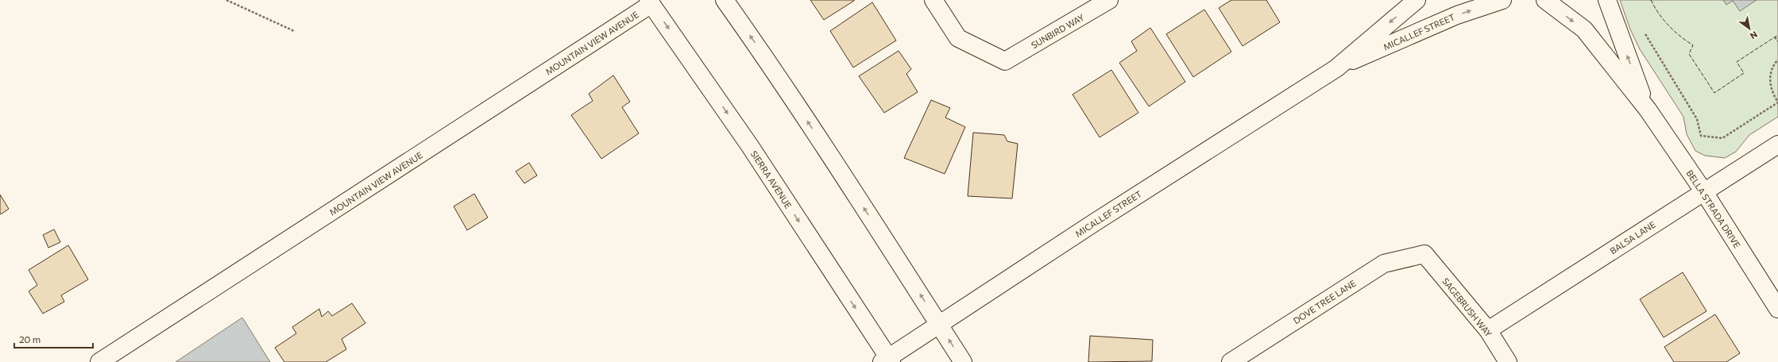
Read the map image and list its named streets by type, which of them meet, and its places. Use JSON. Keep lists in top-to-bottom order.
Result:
{
  "streets": {
    "street": [
      "SUNBIRD WAY",
      "MICALLEF STREET",
      "MOUNTAIN VIEW AVENUE",
      "SIERRA AVENUE",
      "BELLA STRADA DRIVE",
      "BALSA LANE",
      "DOVE TREE LANE",
      "SAGEBRUSH WAY"
    ]
  },
  "crossings": [
    ["MICALLEF STREET", "SIERRA AVENUE"],
    ["MOUNTAIN VIEW AVENUE", "SIERRA AVENUE"],
    ["BELLA STRADA DRIVE", "BALSA LANE"],
    ["BALSA LANE", "SAGEBRUSH WAY"],
    ["DOVE TREE LANE", "SAGEBRUSH WAY"]
  ],
  "scale_bar": "20 m",
  "north": "bottom right"
}
